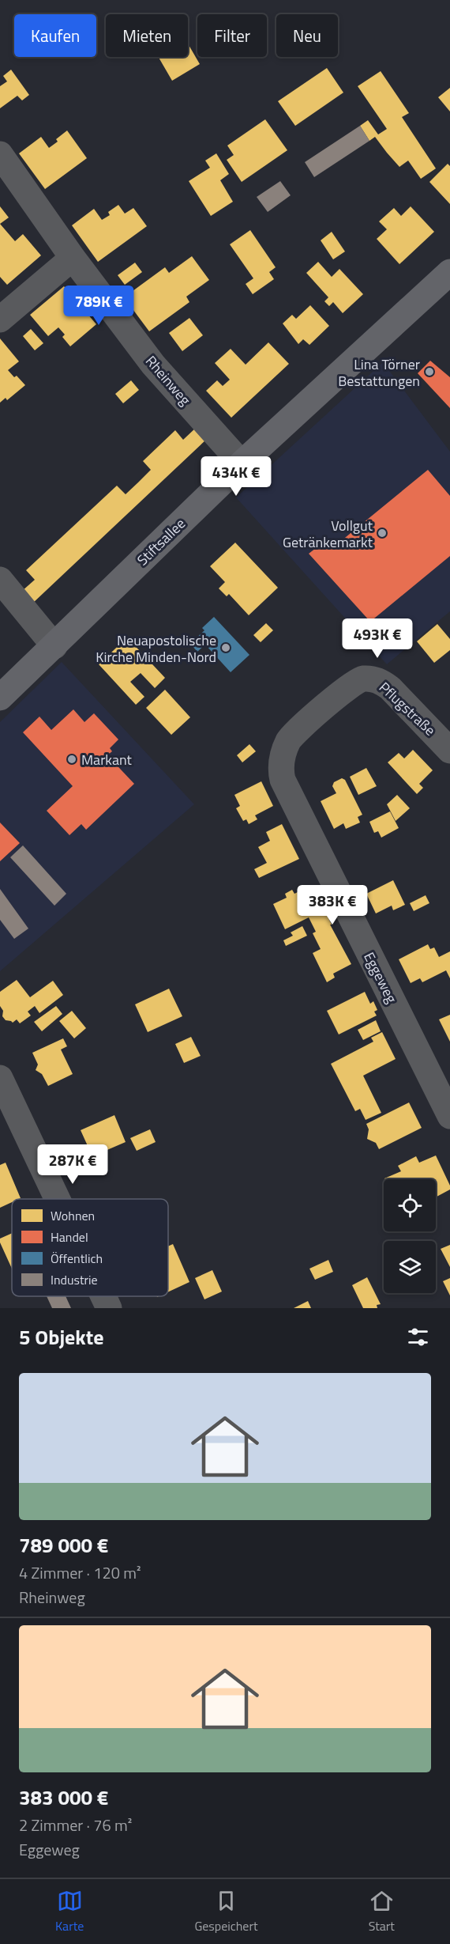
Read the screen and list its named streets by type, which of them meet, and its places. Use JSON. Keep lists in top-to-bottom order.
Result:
{
  "streets": {
    "main road": ["Stiftsallee"],
    "street": ["Rheinweg", "Pflugstraße", "Eggeweg"]
  },
  "crossings": [
    ["Rheinweg", "Stiftsallee"],
    ["Pflugstraße", "Eggeweg"]
  ],
  "places": [
    "Lina Törner Bestattungen",
    "Vollgut Getränkemarkt",
    "Neuapostolische Kirche Minden-Nord",
    "Markant"
  ],
  "legend": [
    "Wohnen",
    "Handel",
    "Öffentlich",
    "Industrie"
  ],
  "page": {
    "chip": [
      "Kaufen",
      "Mieten",
      "Filter",
      "Neu"
    ],
    "price": [
      "789K €",
      "434K €",
      "493K €",
      "383K €",
      "287K €"
    ],
    "heading": "5 Objekte",
    "list": [
      {
        "name": "789 000 €",
        "note": "4 Zimmer · 120 m² · Rheinweg"
      },
      {
        "name": "383 000 €",
        "note": "2 Zimmer · 76 m² · Eggeweg"
      }
    ],
    "tabs": ["Karte", "Gespeichert", "Start"]
  }
}
